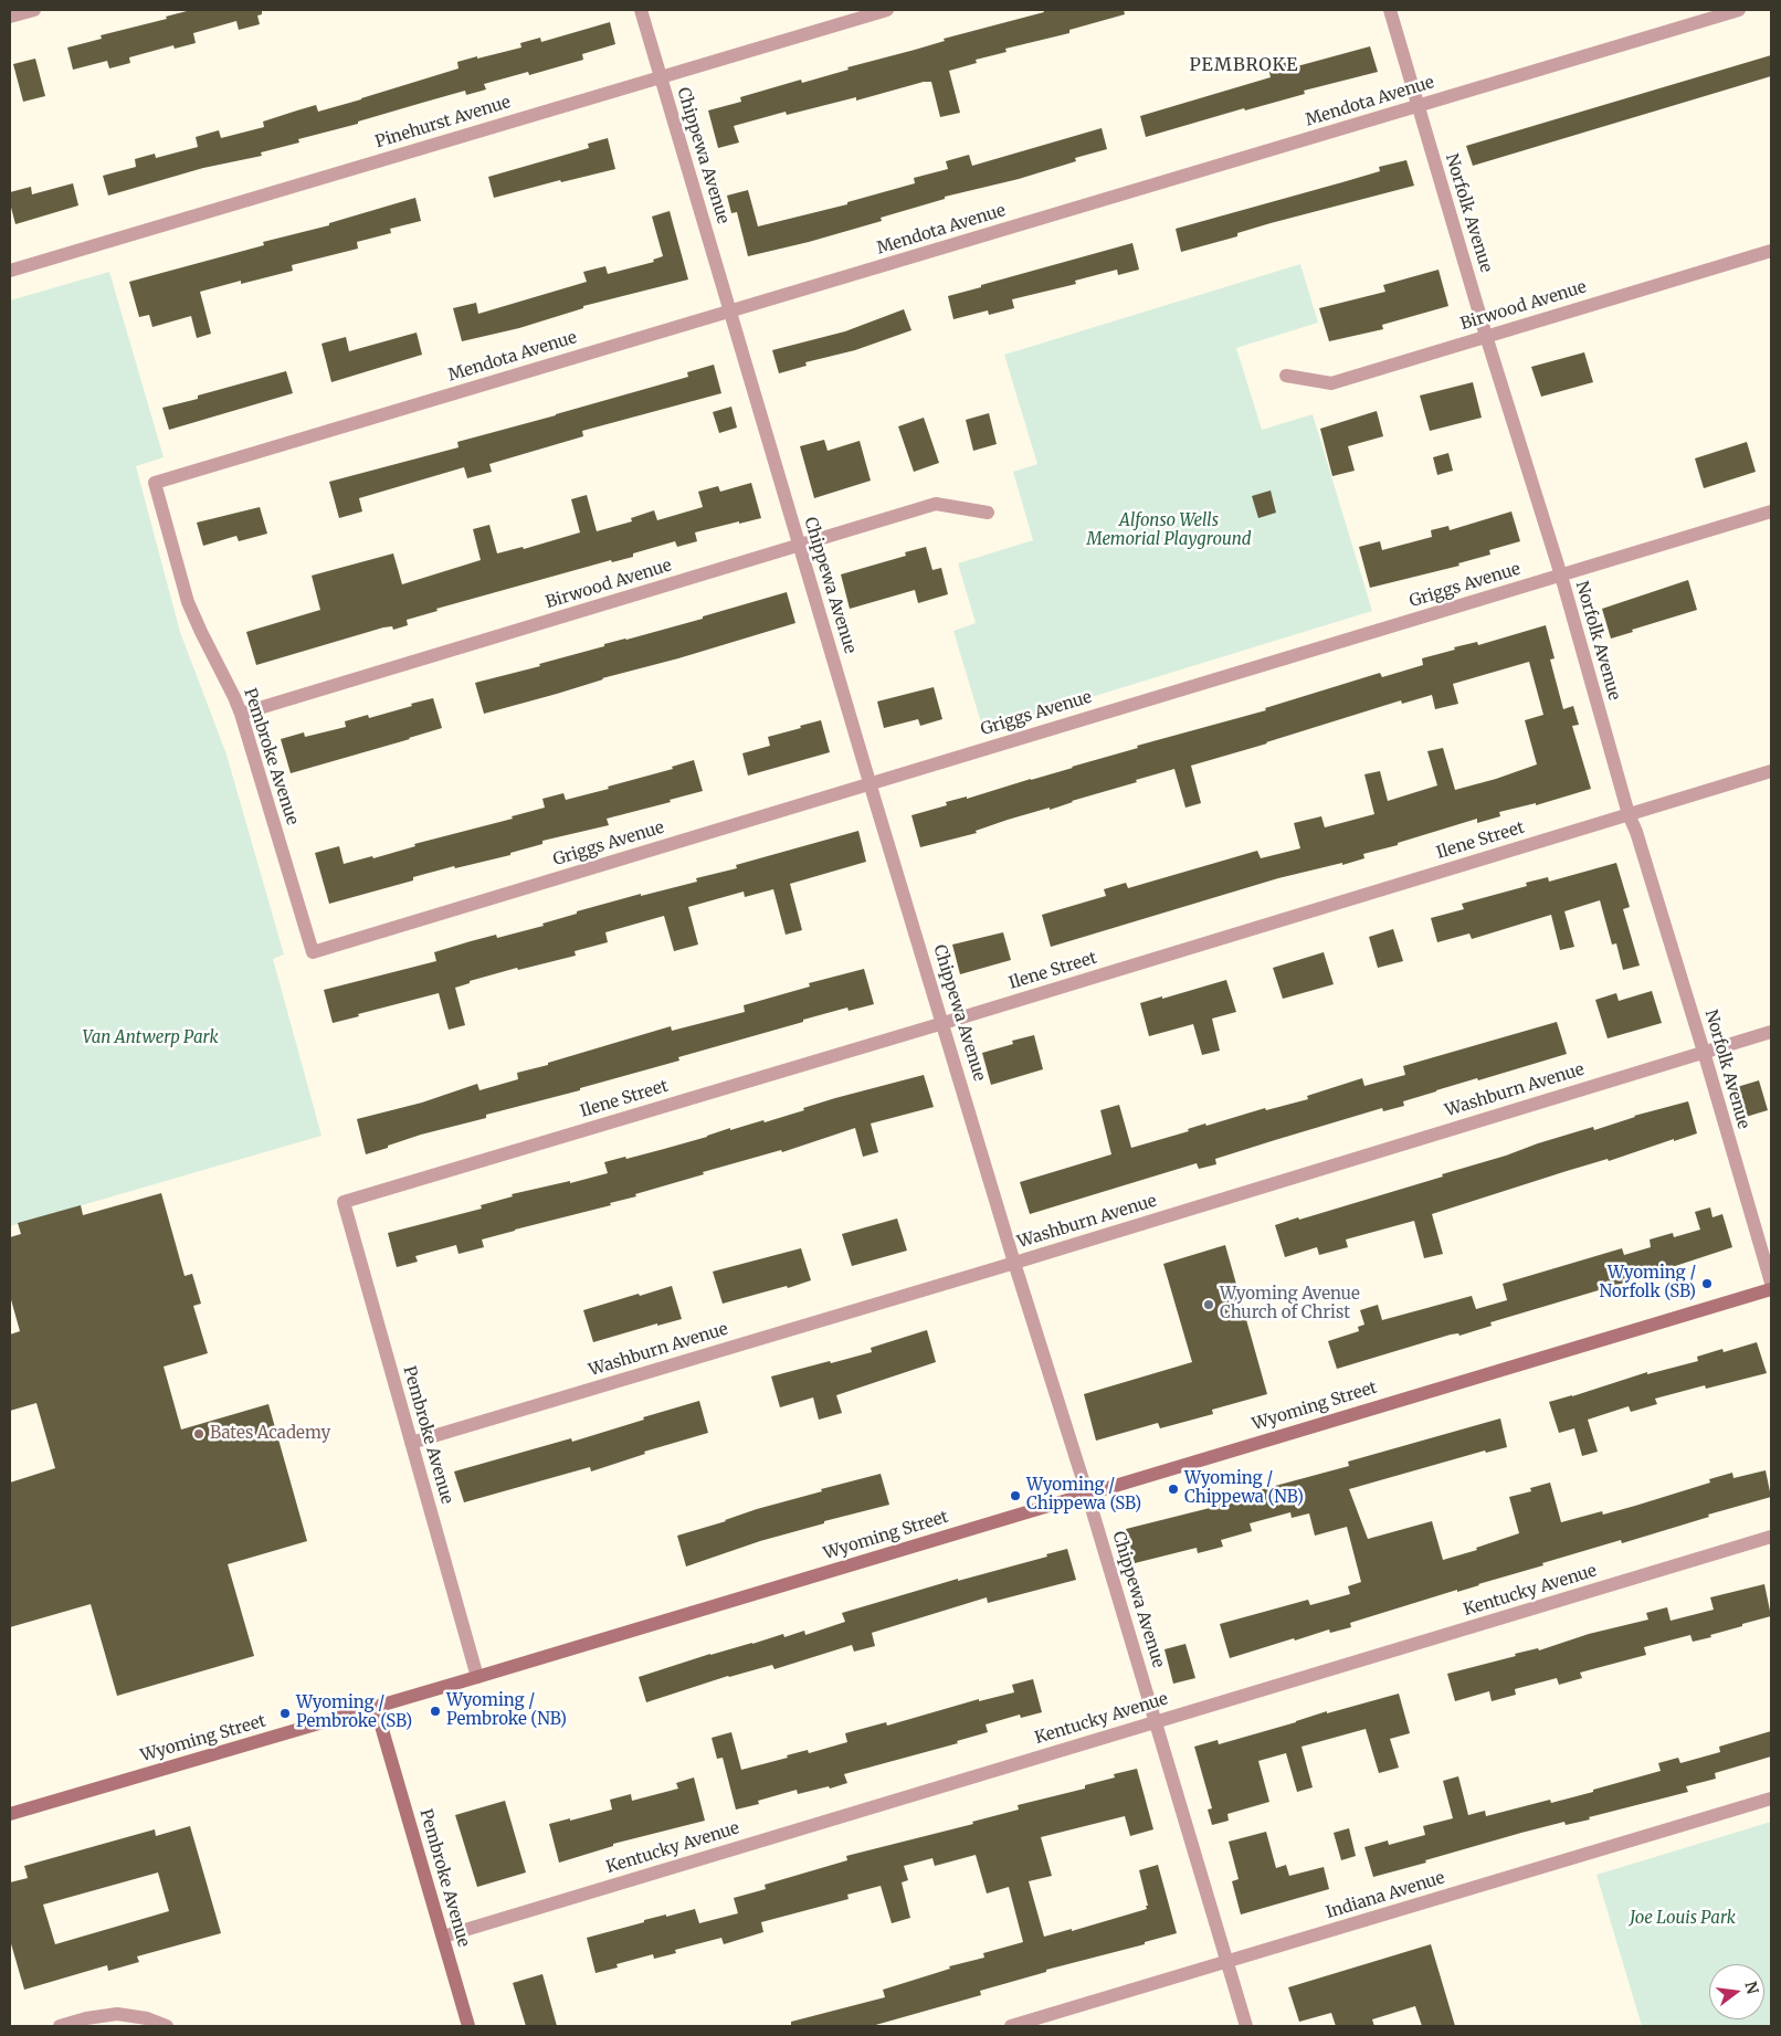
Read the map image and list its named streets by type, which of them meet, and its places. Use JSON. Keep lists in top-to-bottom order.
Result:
{
  "streets": {
    "street": [
      "Mendota Avenue",
      "Pinehurst Avenue",
      "Chippewa Avenue",
      "Norfolk Avenue",
      "Birwood Avenue",
      "Griggs Avenue",
      "Pembroke Avenue",
      "Ilene Street",
      "Washburn Avenue",
      "Wyoming Street",
      "Kentucky Avenue",
      "Indiana Avenue"
    ]
  },
  "crossings": [
    ["Mendota Avenue", "Chippewa Avenue"],
    ["Mendota Avenue", "Norfolk Avenue"],
    ["Mendota Avenue", "Pembroke Avenue"],
    ["Pinehurst Avenue", "Chippewa Avenue"],
    ["Chippewa Avenue", "Birwood Avenue"],
    ["Chippewa Avenue", "Griggs Avenue"],
    ["Chippewa Avenue", "Ilene Street"],
    ["Chippewa Avenue", "Washburn Avenue"],
    ["Chippewa Avenue", "Wyoming Street"],
    ["Chippewa Avenue", "Kentucky Avenue"],
    ["Chippewa Avenue", "Indiana Avenue"],
    ["Norfolk Avenue", "Birwood Avenue"],
    ["Norfolk Avenue", "Griggs Avenue"],
    ["Norfolk Avenue", "Ilene Street"],
    ["Norfolk Avenue", "Washburn Avenue"],
    ["Birwood Avenue", "Pembroke Avenue"],
    ["Griggs Avenue", "Pembroke Avenue"],
    ["Pembroke Avenue", "Ilene Street"],
    ["Pembroke Avenue", "Washburn Avenue"],
    ["Pembroke Avenue", "Wyoming Street"],
    ["Pembroke Avenue", "Kentucky Avenue"]
  ],
  "districts": ["PEMBROKE"],
  "parks": ["Alfonso Wells Memorial Playground", "Van Antwerp Park", "Joe Louis Park"],
  "places": [
    "Wyoming / Norfolk (SB)",
    "Wyoming Avenue Church of Christ",
    "Bates Academy",
    "Wyoming / Chippewa (NB)",
    "Wyoming / Chippewa (SB)",
    "Wyoming / Pembroke (NB)",
    "Wyoming / Pembroke (SB)"
  ],
  "north": "right"
}
